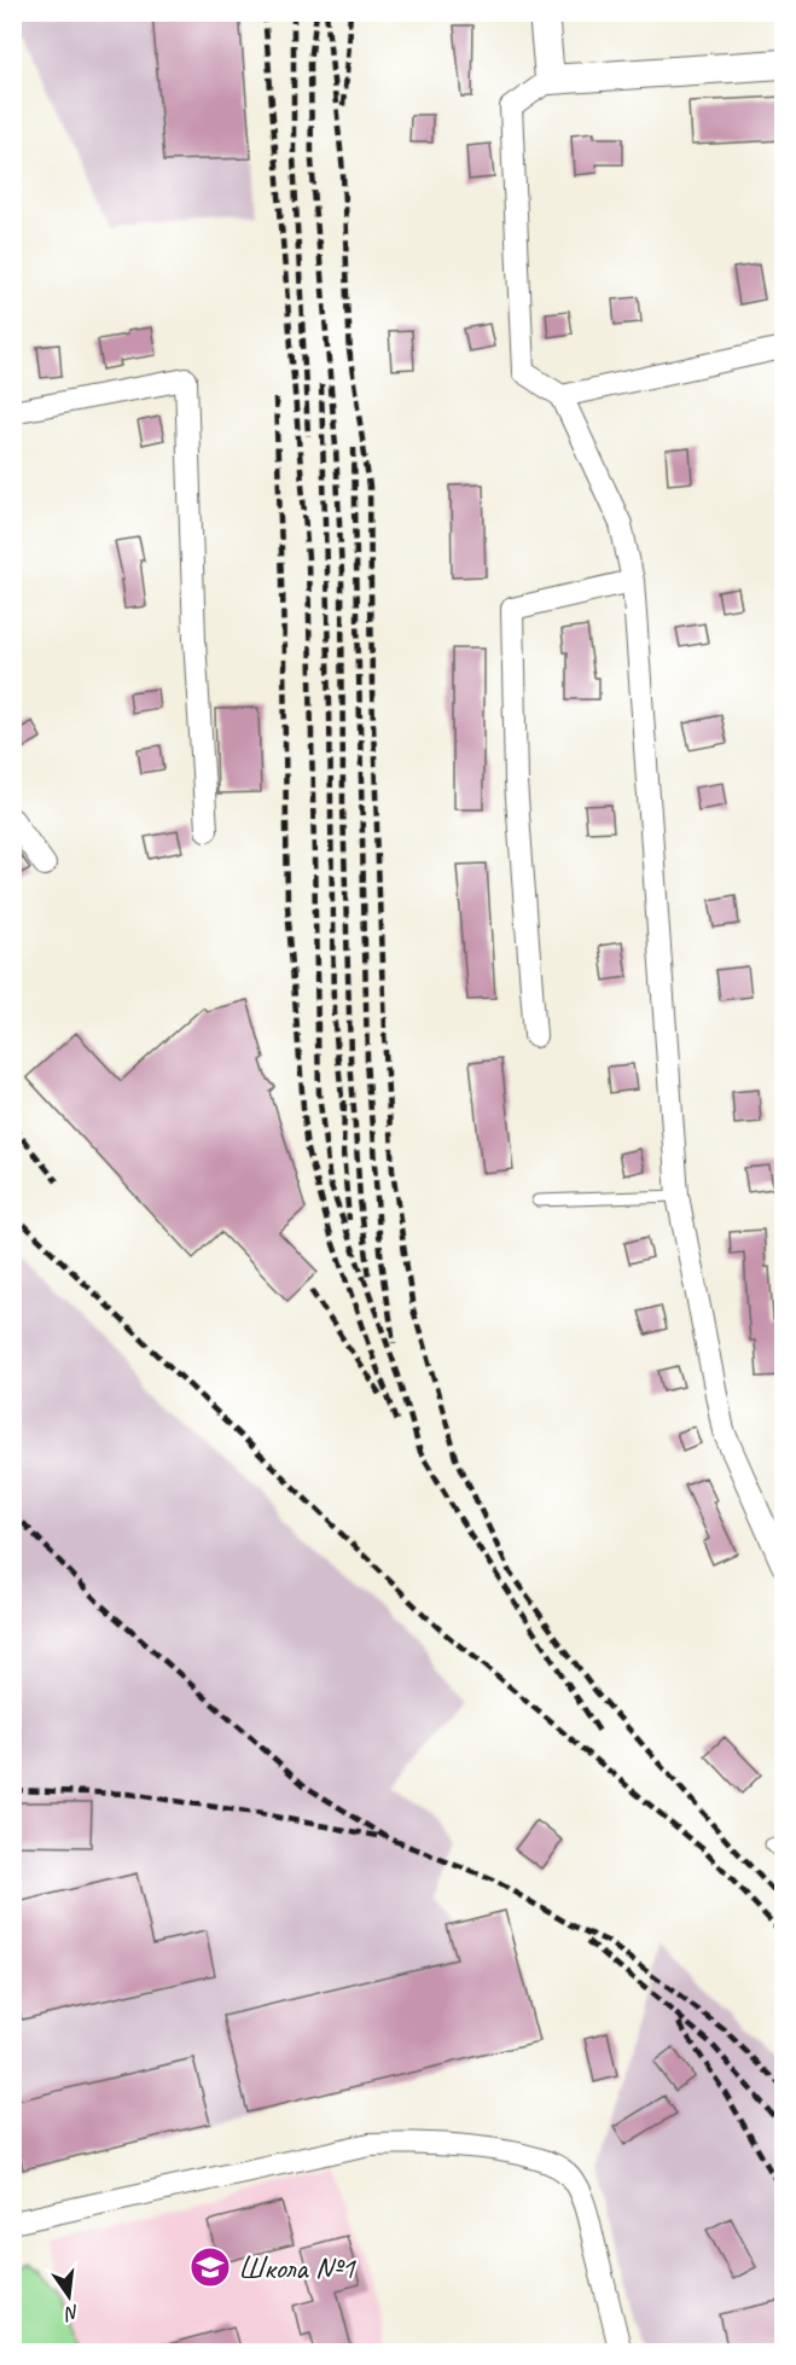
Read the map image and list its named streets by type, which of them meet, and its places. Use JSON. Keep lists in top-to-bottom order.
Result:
{
  "places": {
    "school or university": ["Школа №1"]
  },
  "north": "bottom"
}
